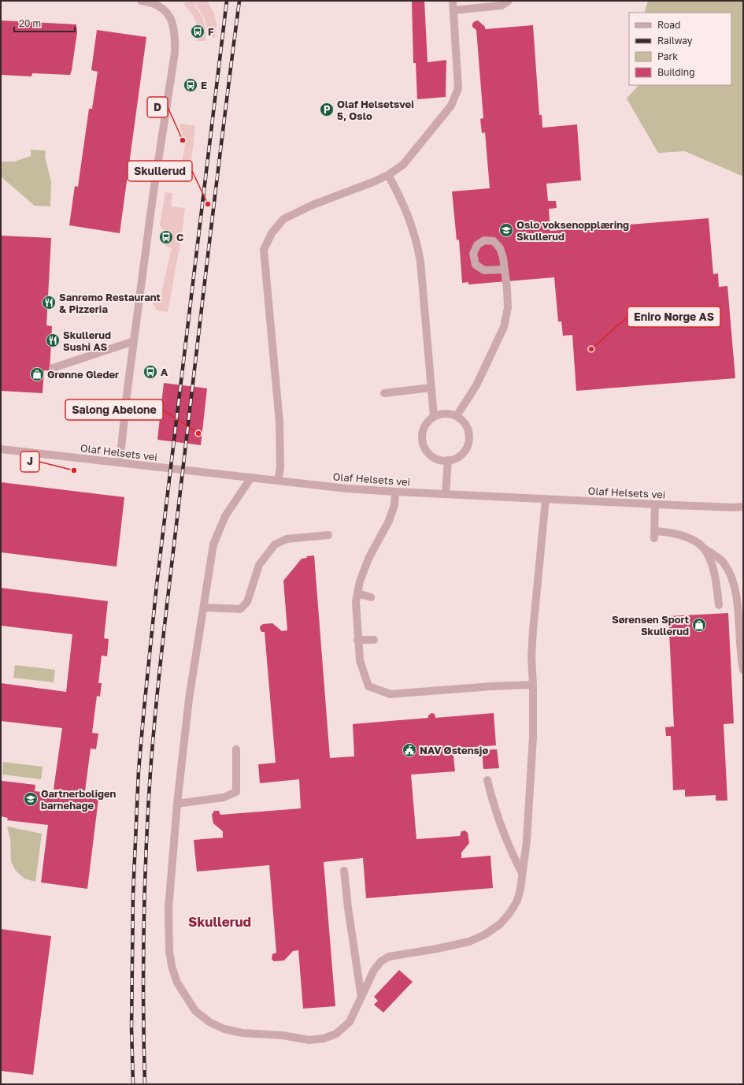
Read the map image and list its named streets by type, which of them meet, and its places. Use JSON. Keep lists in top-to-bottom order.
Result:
{
  "streets": {
    "street": ["Olaf Helsets vei"]
  },
  "districts": ["Skullerud"],
  "places": {
    "bus stop": [
      "F",
      "E",
      "C",
      "A"
    ],
    "parking": ["Olaf Helsetsvei 5, Oslo"],
    "other": [
      "D",
      "Skullerud",
      "Eniro Norge AS",
      "Salong Abelone",
      "J"
    ],
    "school or university": ["Oslo voksenopplæring Skullerud", "Gartnerboligen barnehage"],
    "restaurant": ["Sanremo Restaurant & Pizzeria", "Skullerud Sushi AS"],
    "shop": ["Grønne Gleder", "Sørensen Sport Skullerud"],
    "public building": ["NAV Østensjø"]
  },
  "legend": [
    "Road",
    "Railway",
    "Park",
    "Building"
  ],
  "scale_bar": "20 m"
}
